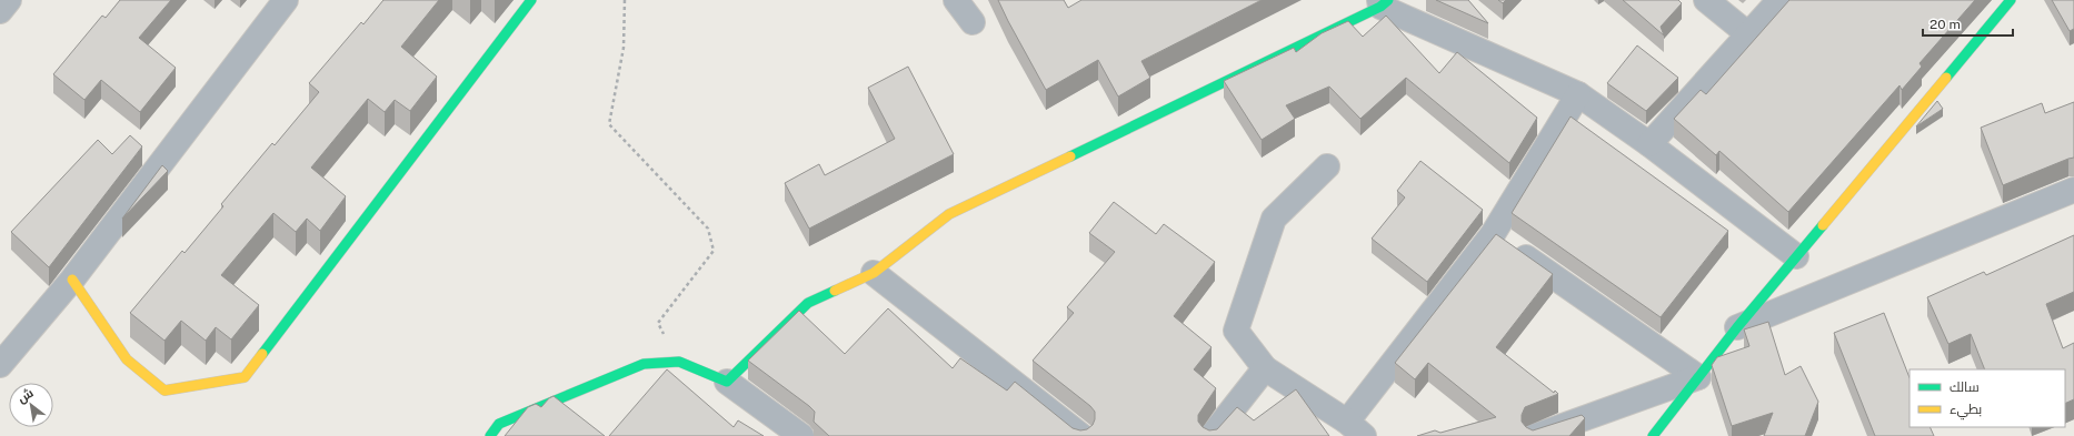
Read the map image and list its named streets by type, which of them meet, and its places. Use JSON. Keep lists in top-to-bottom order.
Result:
{
  "legend": ["سالك", "بطيء"],
  "scale_bar": "20 m",
  "north": "top left"
}
